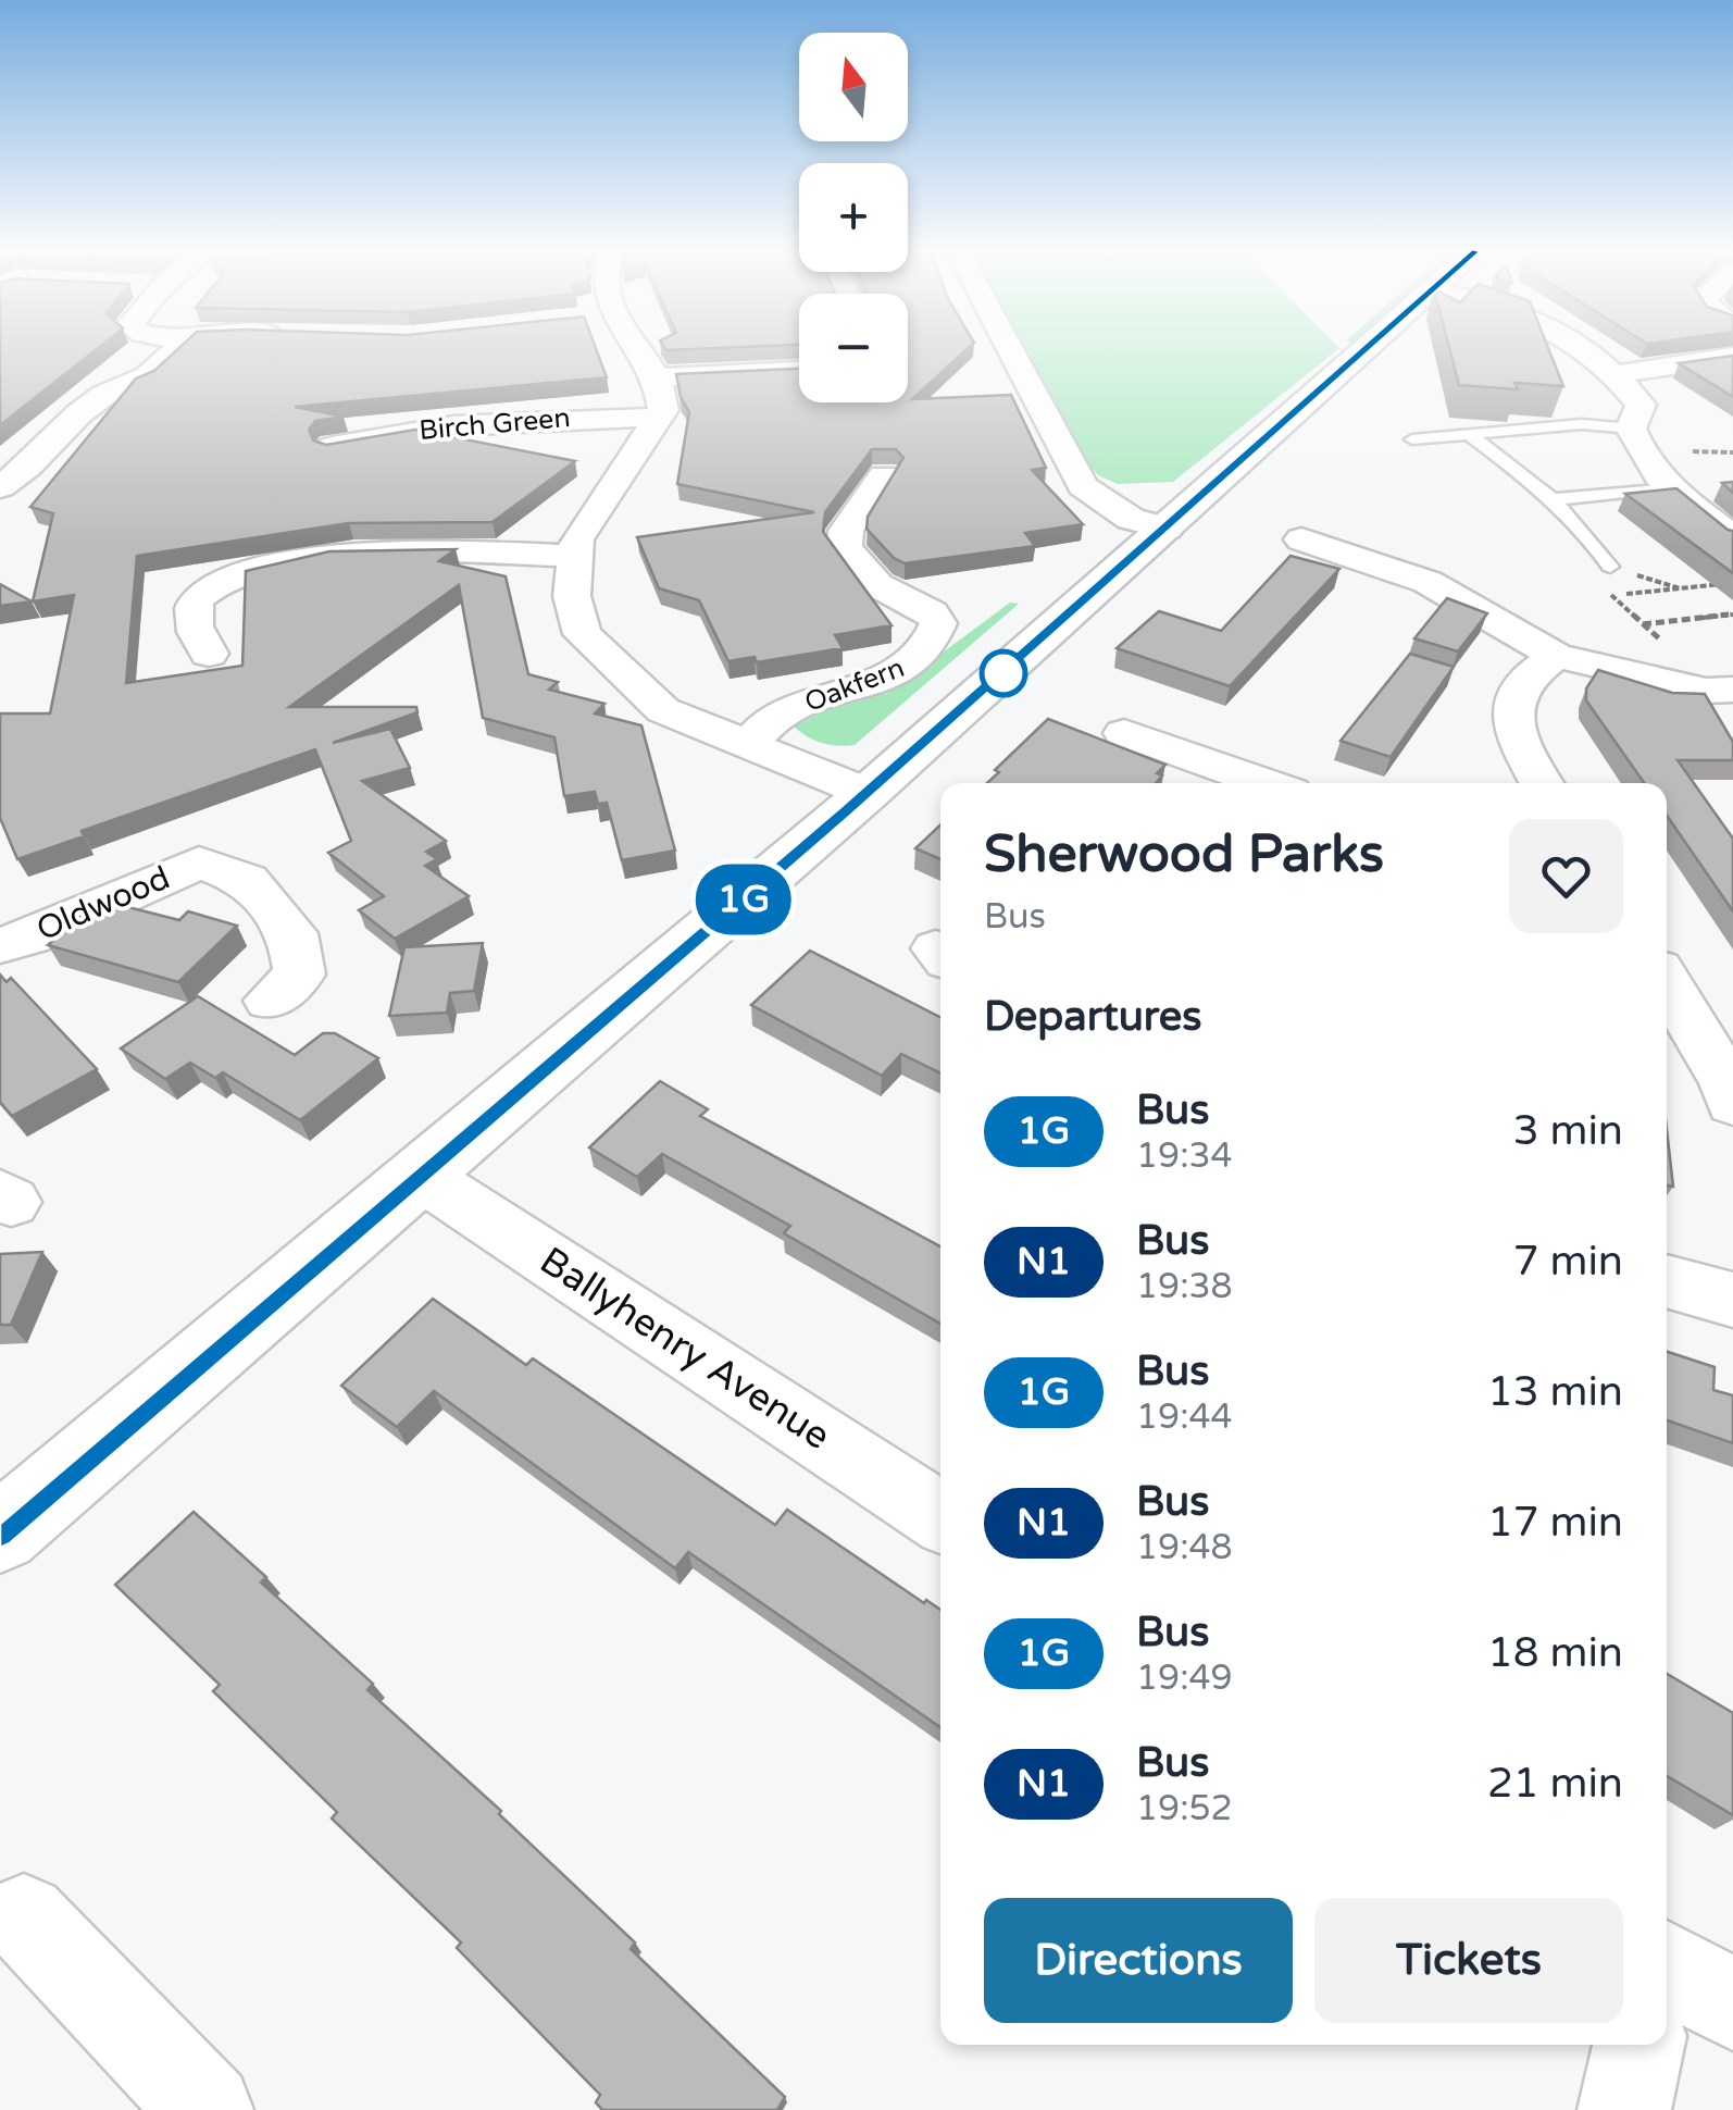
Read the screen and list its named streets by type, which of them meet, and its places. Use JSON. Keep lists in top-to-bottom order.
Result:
{
  "streets": {
    "street": [
      "Birch Green",
      "Oakfern",
      "Oldwood",
      "Ballyhenry Avenue"
    ]
  },
  "lines": ["bus line 1G"],
  "north": "top",
  "page": {
    "on_map": "1G",
    "map_buttons": ["+", "−"],
    "heading": [
      ["Sherwood Parks", "Bus"],
      "Departures"
    ],
    "list": [
      {
        "mark": "1G",
        "name": "Bus",
        "note": "19:34",
        "value": "3 min"
      },
      {
        "mark": "N1",
        "name": "Bus",
        "note": "19:38",
        "value": "7 min"
      },
      {
        "mark": "1G",
        "name": "Bus",
        "note": "19:44",
        "value": "13 min"
      },
      {
        "mark": "N1",
        "name": "Bus",
        "note": "19:48",
        "value": "17 min"
      },
      {
        "mark": "1G",
        "name": "Bus",
        "note": "19:49",
        "value": "18 min"
      },
      {
        "mark": "N1",
        "name": "Bus",
        "note": "19:52",
        "value": "21 min"
      }
    ],
    "buttons": ["Directions", "Tickets"]
  }
}
